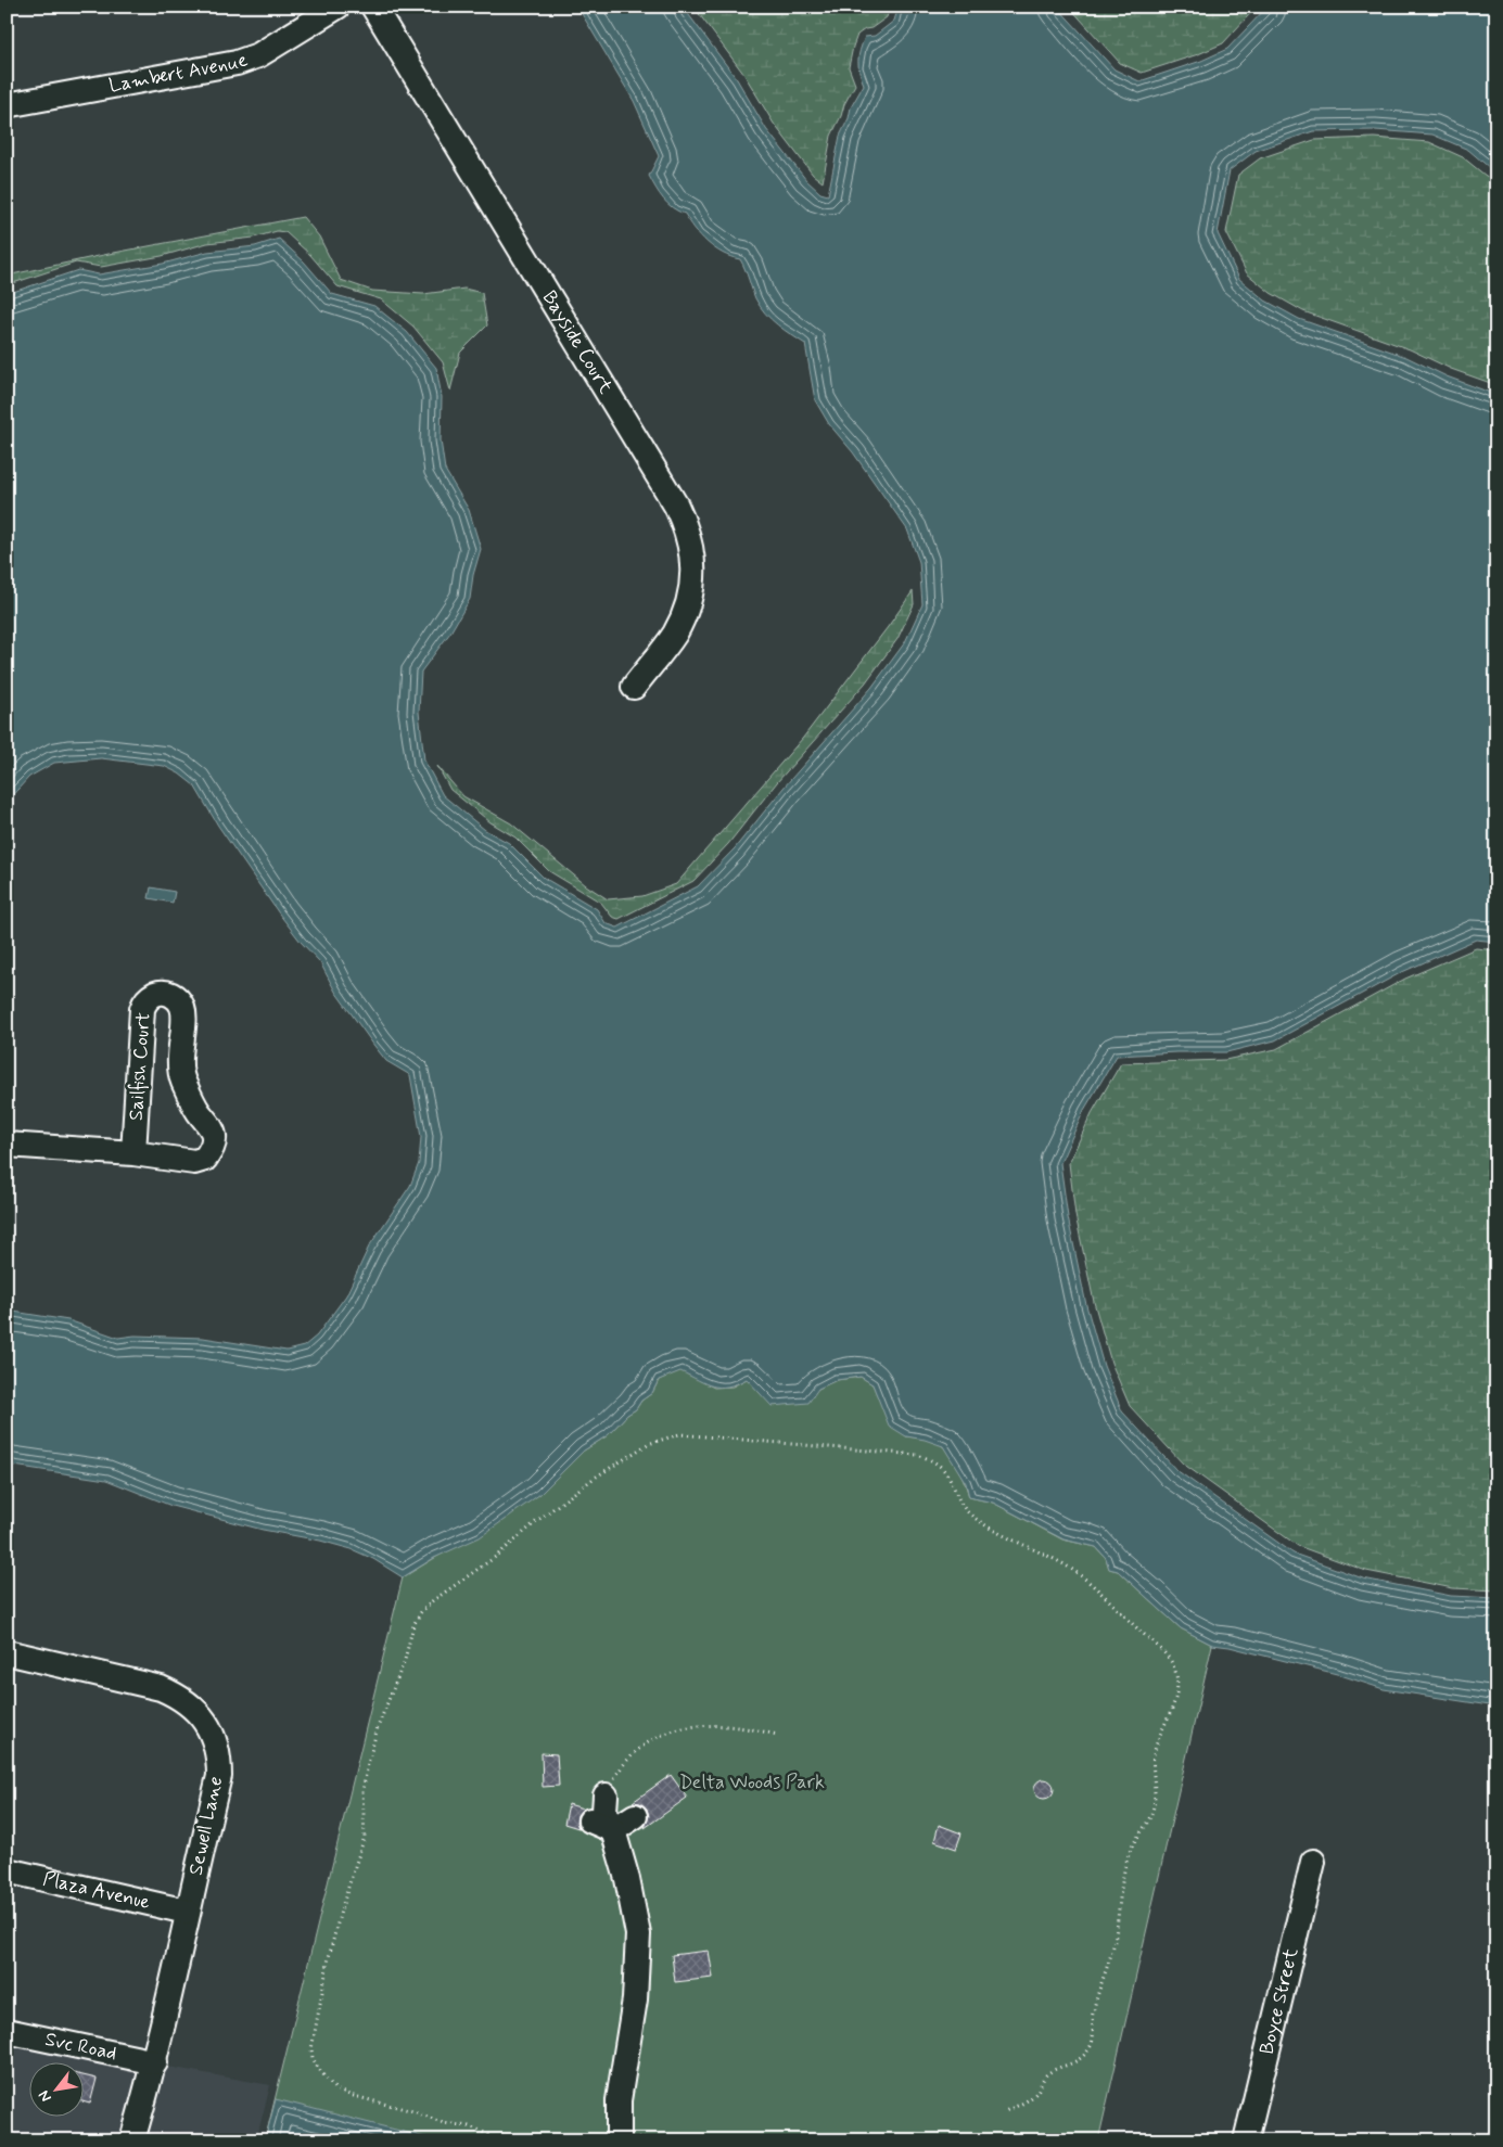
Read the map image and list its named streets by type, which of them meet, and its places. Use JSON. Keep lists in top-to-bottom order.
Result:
{
  "streets": {
    "street": [
      "Lambert Avenue",
      "Bayside Court",
      "Sailfish Court",
      "Sewell Lane",
      "Plaza Avenue",
      "Boyce Street",
      "Svc Road"
    ]
  },
  "crossings": [
    ["Sewell Lane", "Plaza Avenue"],
    ["Sewell Lane", "Svc Road"]
  ],
  "parks": ["Delta Woods Park"],
  "north": "bottom left"
}
